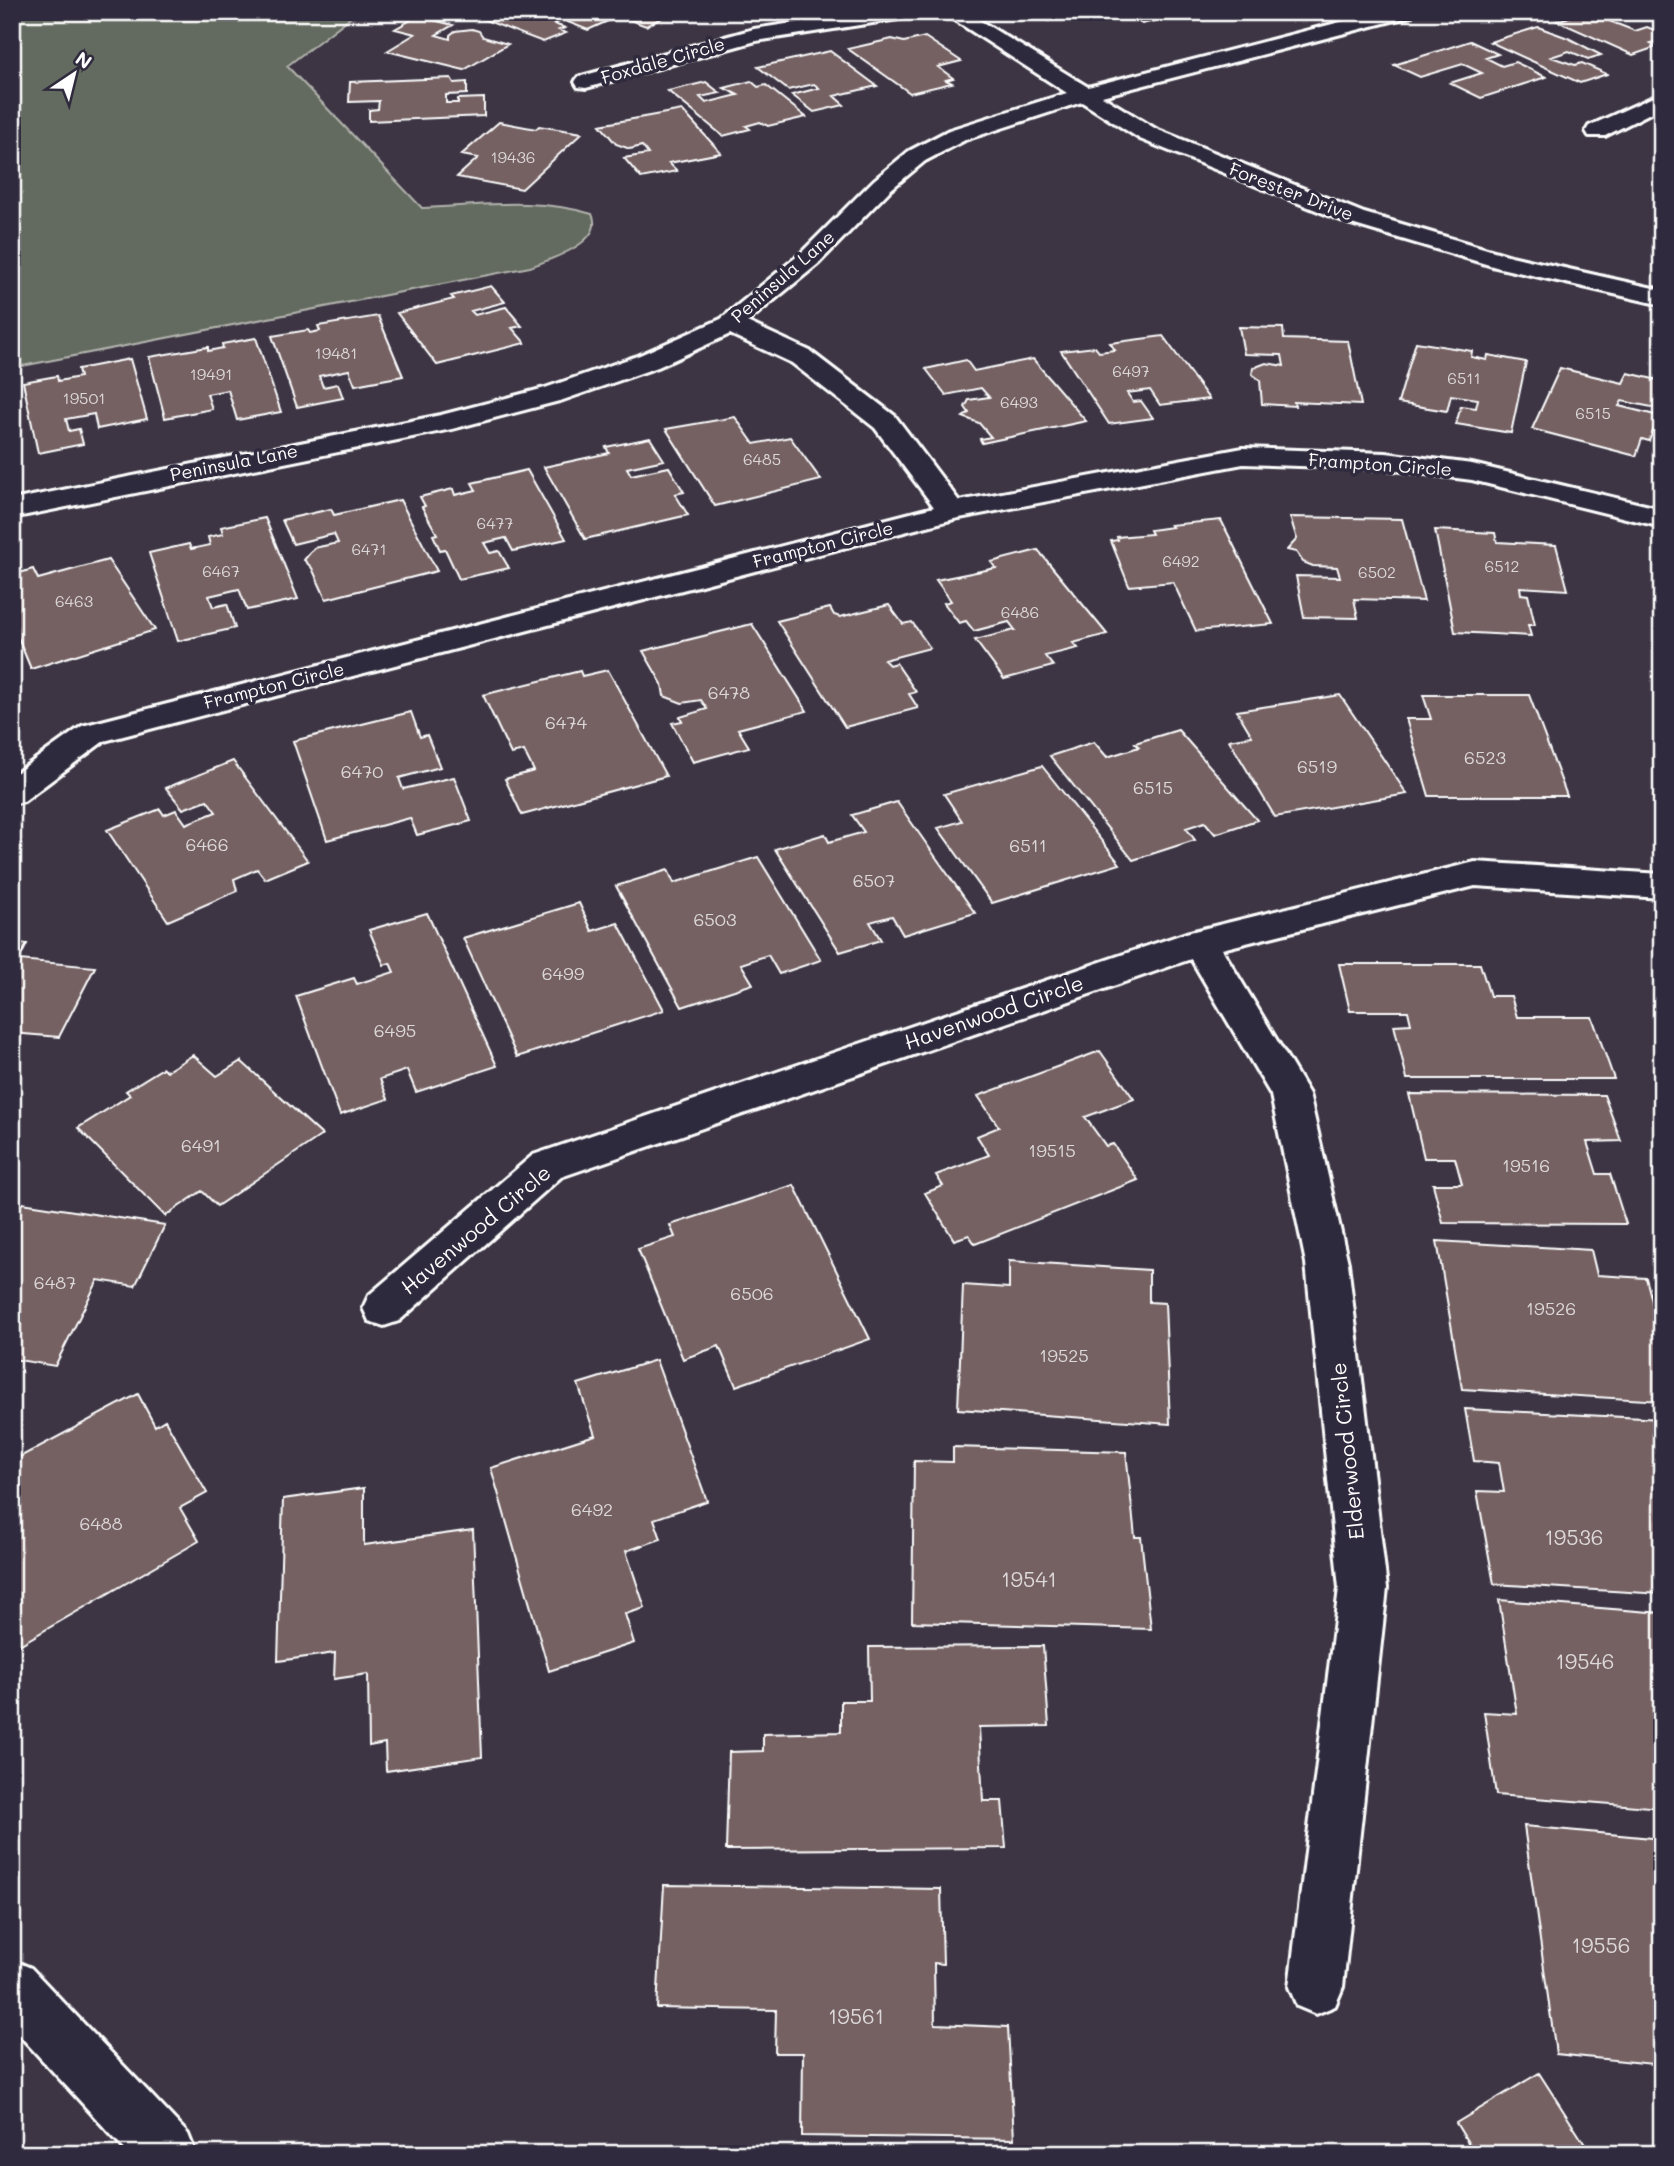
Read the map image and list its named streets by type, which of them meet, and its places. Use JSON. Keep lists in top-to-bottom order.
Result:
{
  "streets": {
    "street": [
      "Foxdale Circle",
      "Forester Drive",
      "Peninsula Lane",
      "Frampton Circle",
      "Havenwood Circle",
      "Elderwood Circle"
    ]
  },
  "crossings": [
    ["Forester Drive", "Peninsula Lane"],
    ["Havenwood Circle", "Elderwood Circle"]
  ],
  "house_numbers": [
    "19436",
    "19481",
    "6497",
    "19491",
    "6511",
    "19501",
    "6493",
    "6515",
    "6485",
    "6477",
    "6471",
    "6492",
    "6512",
    "6467",
    "6502",
    "6463",
    "6486",
    "6478",
    "6474",
    "6523",
    "6519",
    "6470",
    "6515",
    "6466",
    "6511",
    "6507",
    "6503",
    "6499",
    "6495",
    "6491",
    "19515",
    "19516",
    "6487",
    "6506",
    "19526",
    "19525",
    "6492",
    "6488",
    "19536",
    "19541",
    "19546",
    "19556",
    "19561"
  ],
  "north": "top right"
}
